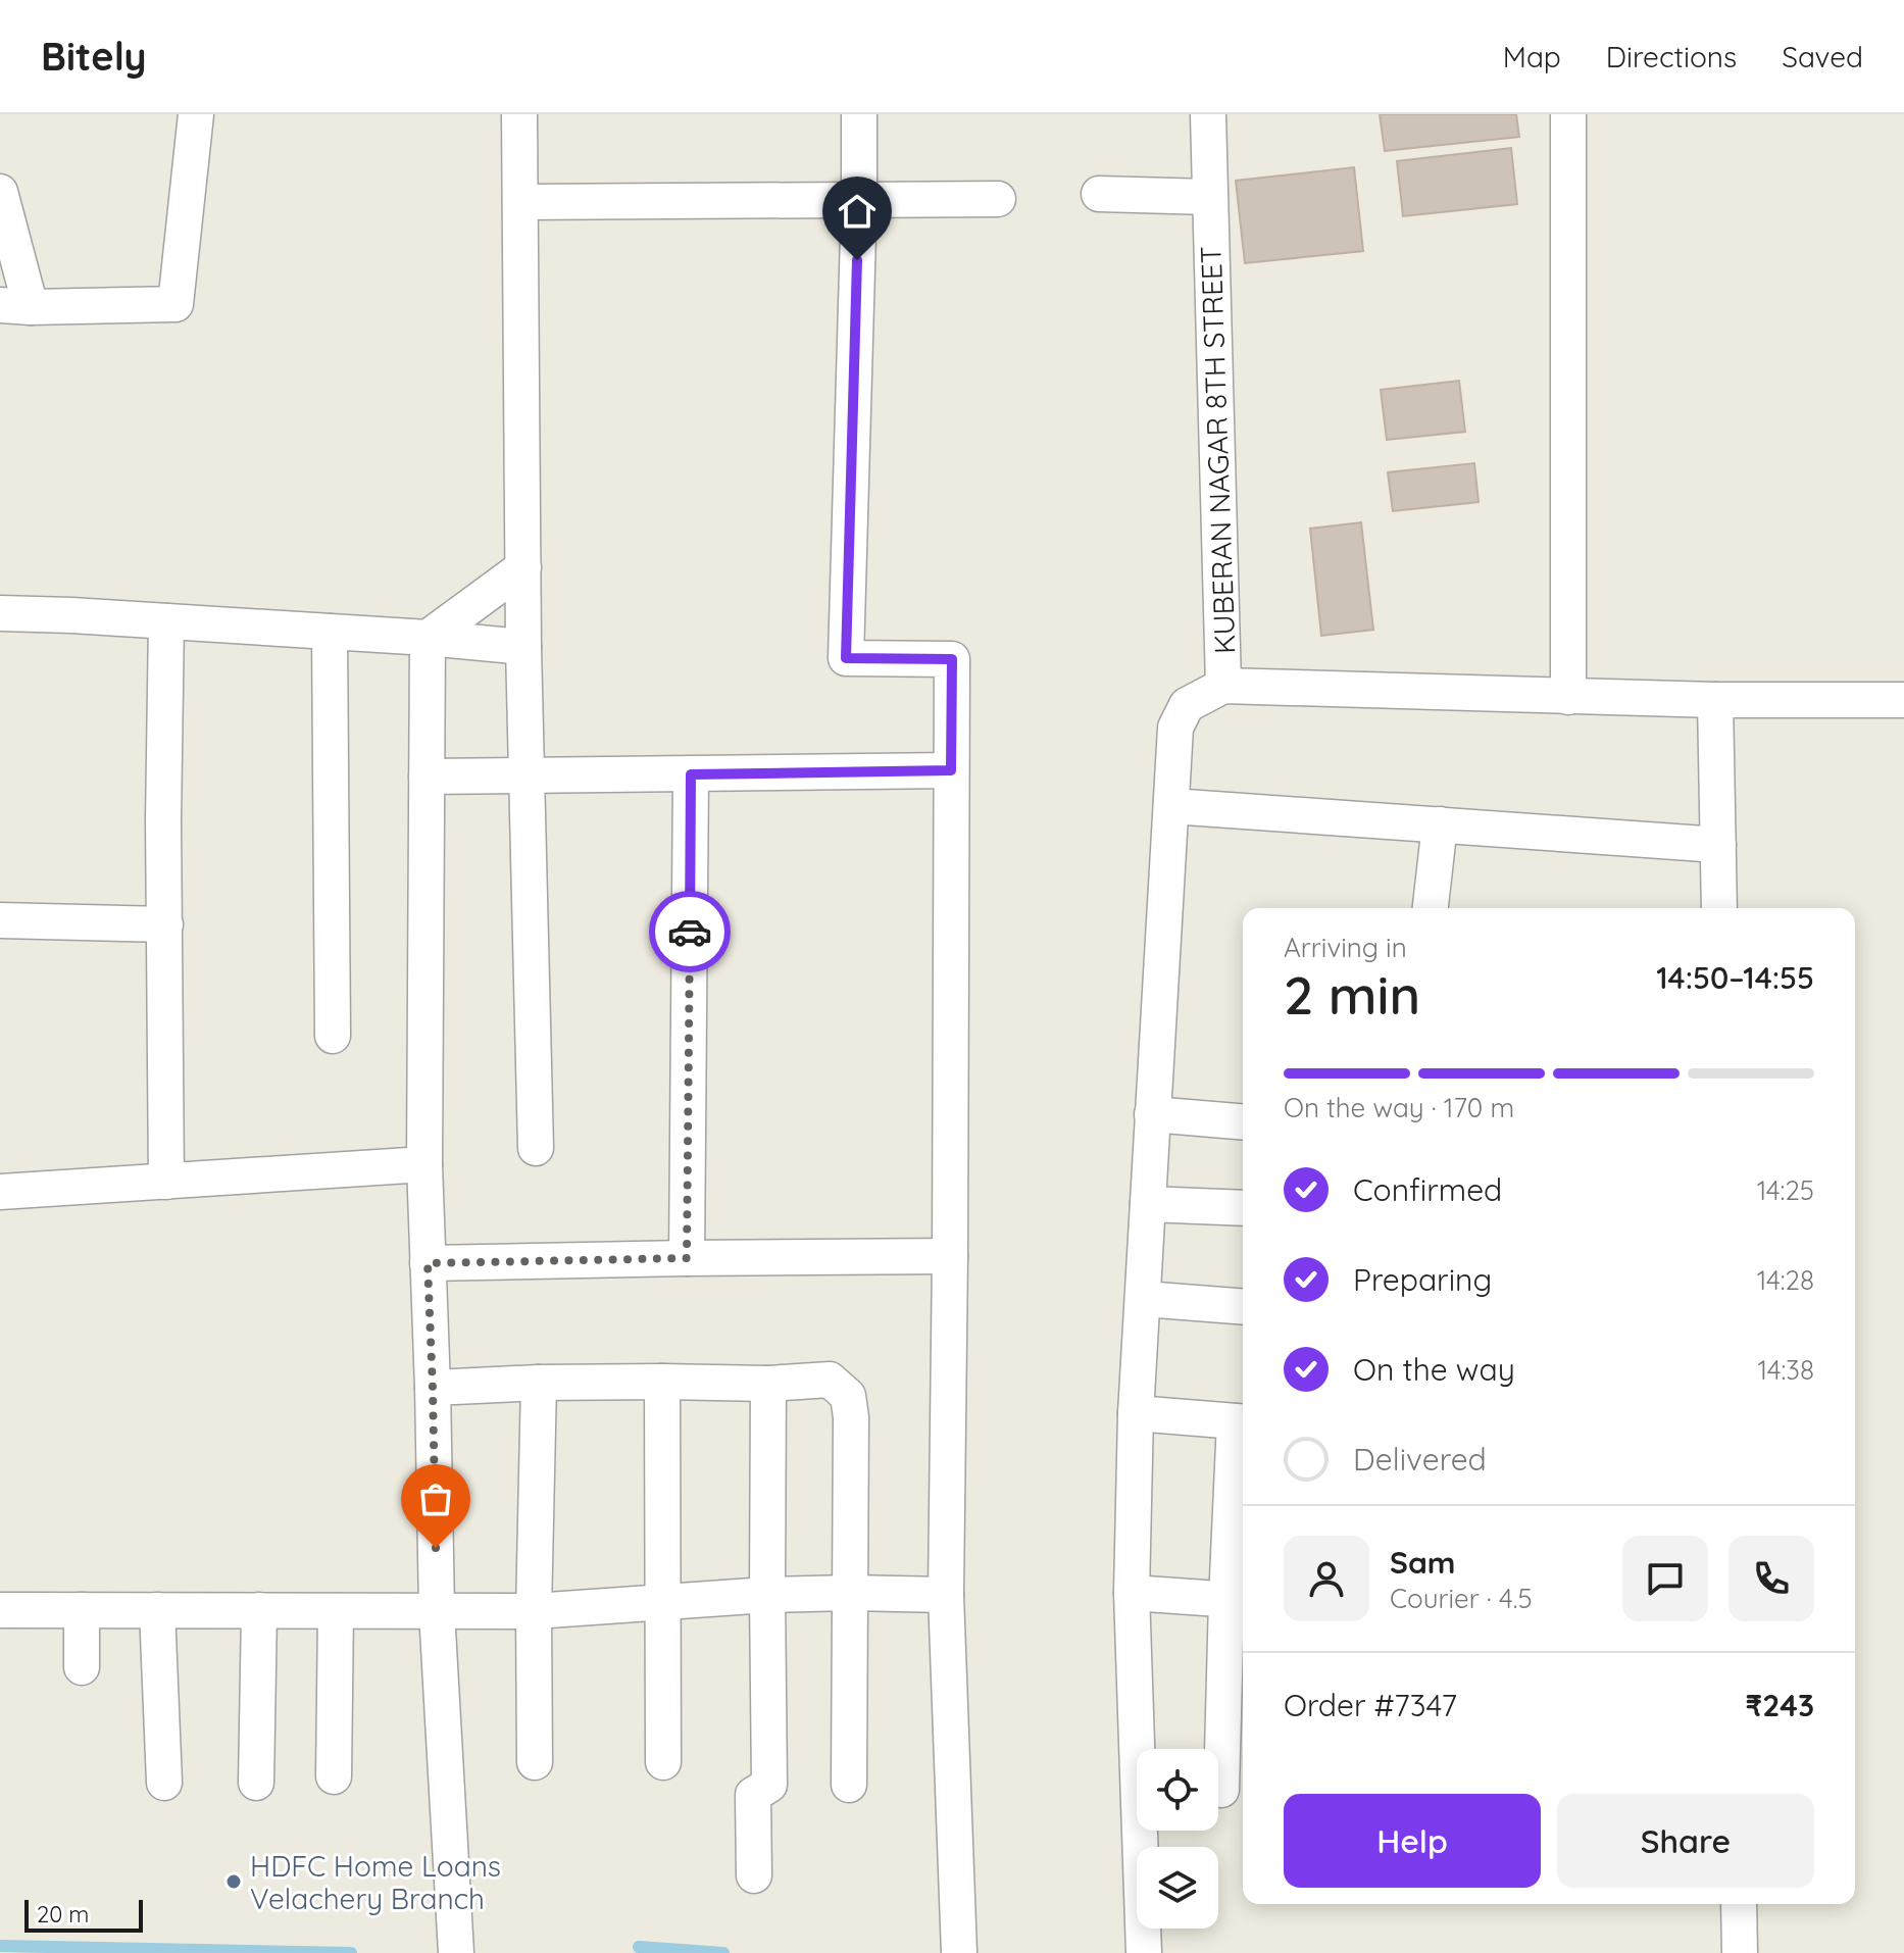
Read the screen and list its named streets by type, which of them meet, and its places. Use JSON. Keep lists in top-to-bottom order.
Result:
{
  "streets": {
    "street": ["KUBERAN NAGAR 8TH STREET"]
  },
  "places": ["HDFC Home Loans Velachery Branch"],
  "scale_bar": "20 m",
  "page": {
    "header": "Bitely",
    "nav": ["Map", "Directions", "Saved"],
    "heading": ["2 min", "Arriving in", "14:50–14:55"],
    "panel": [
      "Sam",
      "Courier · 4.5",
      "Order #7347",
      "₹243"
    ],
    "bar": "On the way · 170 m",
    "list": [
      ["Confirmed", "14:25"],
      ["Preparing", "14:28"],
      ["On the way", "14:38"],
      "Delivered"
    ],
    "buttons": ["Help", "Share"],
    "scale": "20 m"
  }
}
